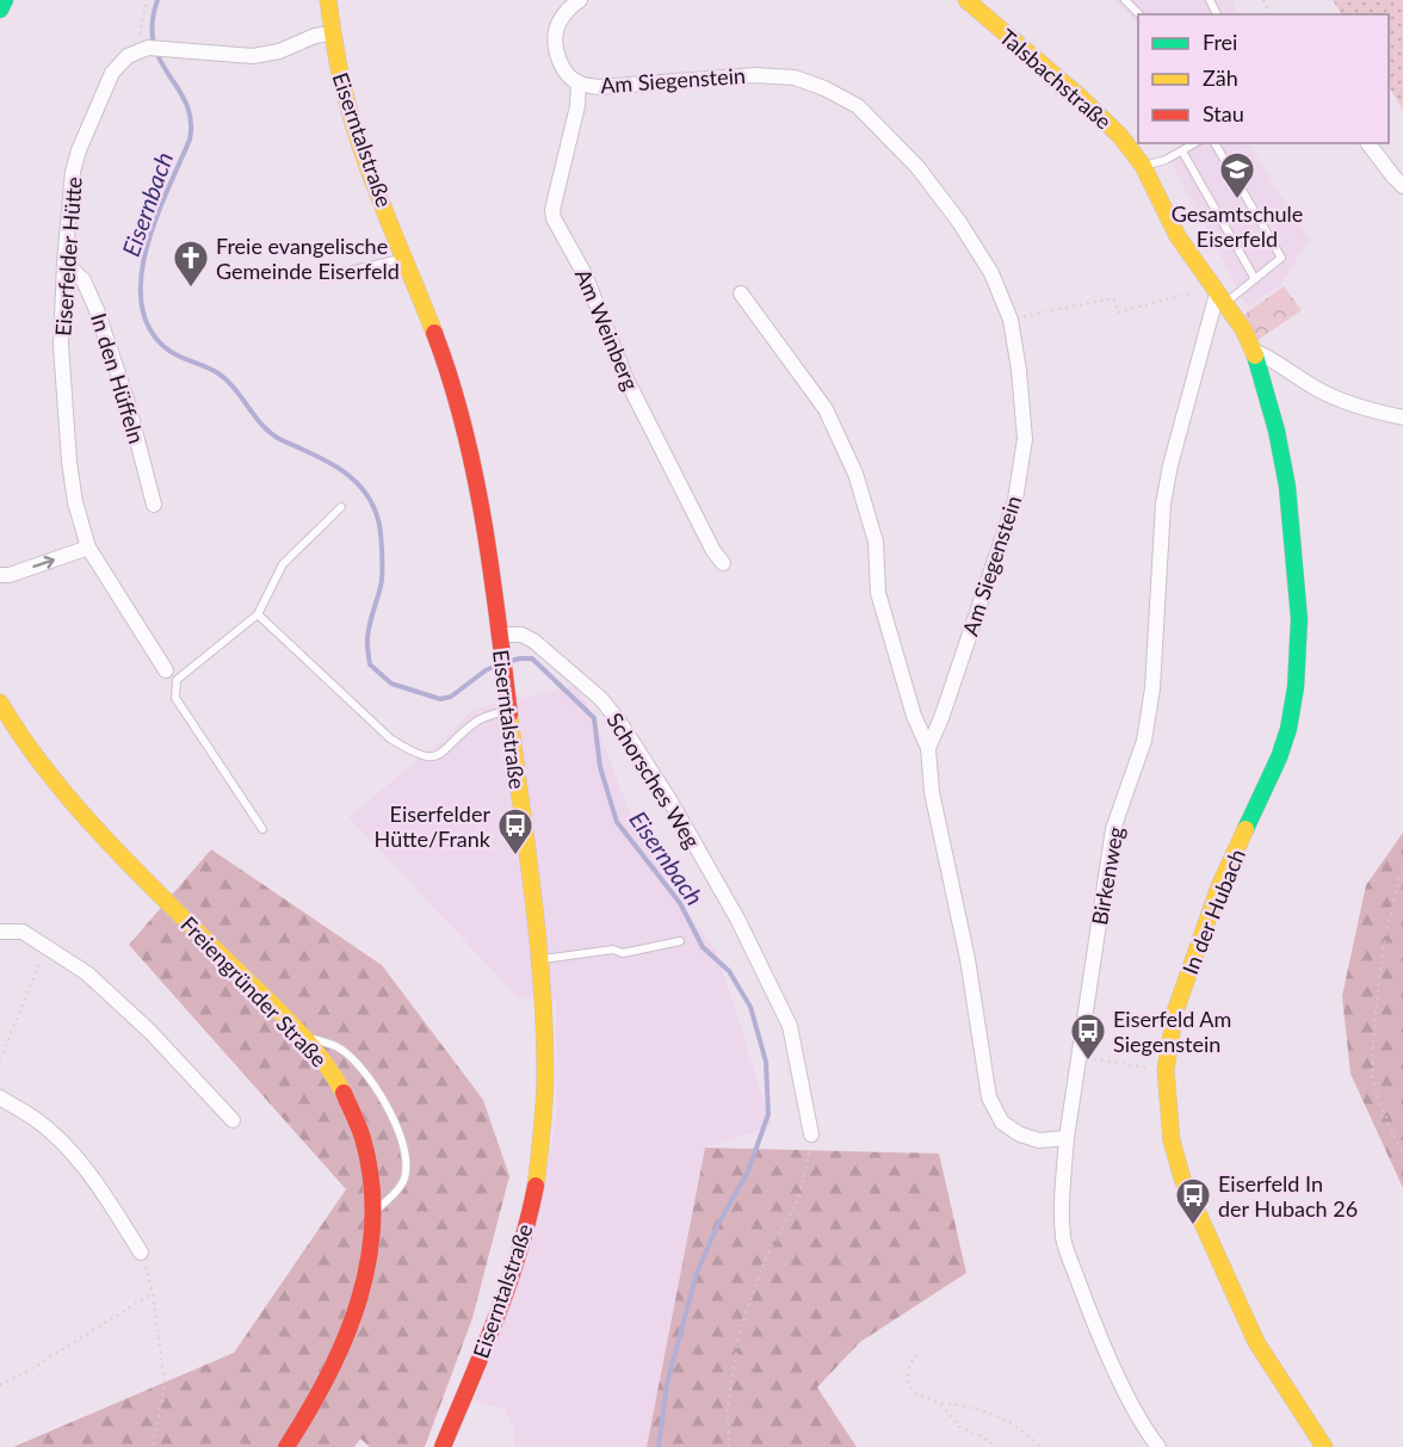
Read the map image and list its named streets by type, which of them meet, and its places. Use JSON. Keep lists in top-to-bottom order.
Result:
{
  "streets": {
    "main road": [
      "Talsbachstraße",
      "Eiserntalstraße",
      "In der Hubach",
      "Freiengründer Straße"
    ],
    "street": [
      "Am Siegenstein",
      "Eiserfelder Hütte",
      "Am Weinberg",
      "In den Hüffeln",
      "Schorsches Weg",
      "Birkenweg"
    ]
  },
  "crossings": [
    ["Talsbachstraße", "Birkenweg"],
    ["Talsbachstraße", "In der Hubach"],
    ["Am Siegenstein", "Am Weinberg"],
    ["Am Siegenstein", "Birkenweg"],
    ["Eiserntalstraße", "Schorsches Weg"],
    ["Eiserfelder Hütte", "In den Hüffeln"]
  ],
  "water": ["Eisernbach"],
  "places": {
    "school or university": ["Gesamtschule Eiserfeld"],
    "church": ["Freie evangelische Gemeinde Eiserfeld"],
    "bus stop": ["Eiserfelder Hütte/Frank", "Eiserfeld Am Siegenstein", "Eiserfeld In der Hubach 26"]
  },
  "legend": ["Frei", "Zäh", "Stau"]
}
